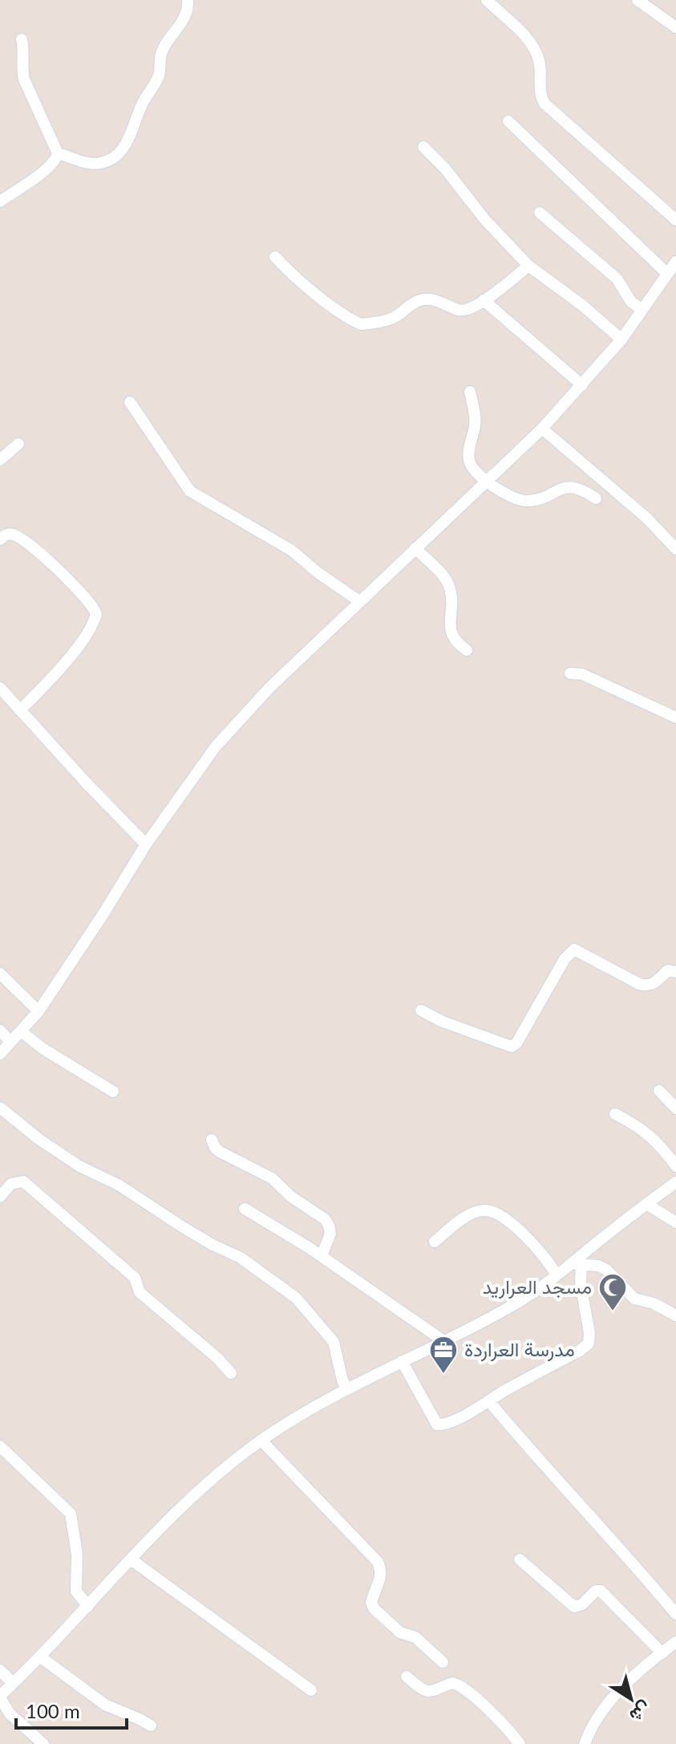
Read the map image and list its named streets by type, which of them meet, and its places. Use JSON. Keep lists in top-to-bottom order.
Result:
{
  "places": {
    "mosque": ["مسجد العراريد"],
    "office": ["مدرسة العراردة"]
  },
  "scale_bar": "100 m",
  "north": "bottom right"
}
